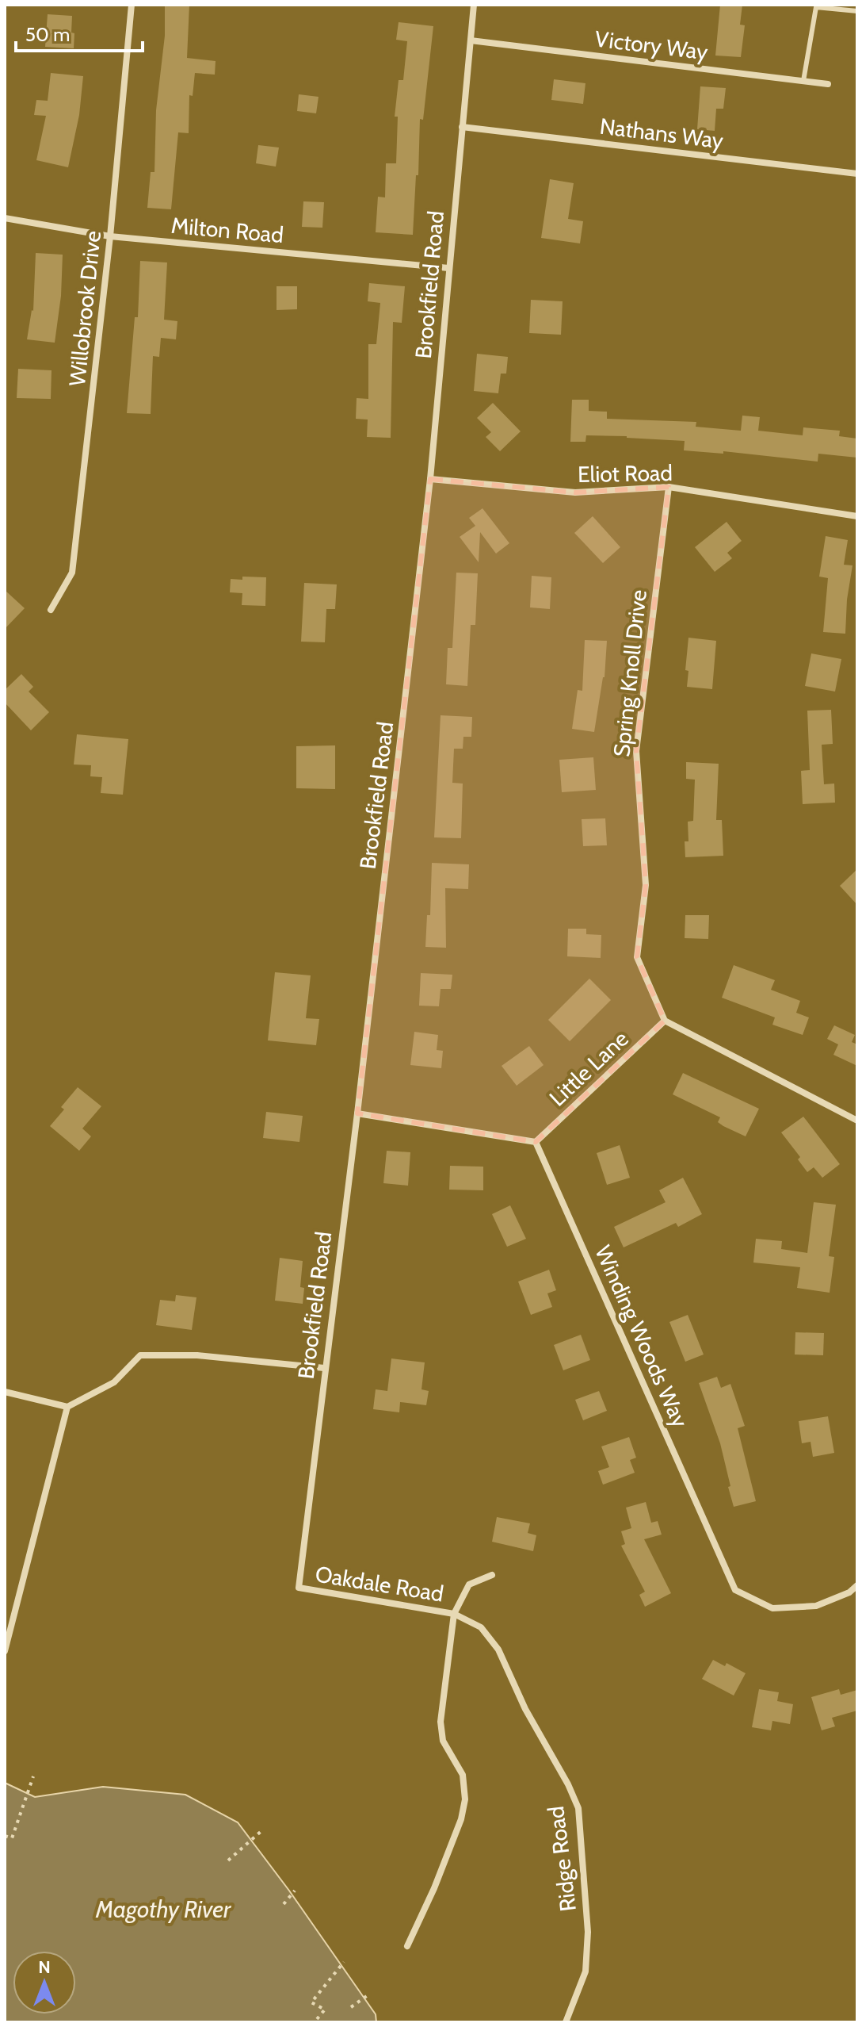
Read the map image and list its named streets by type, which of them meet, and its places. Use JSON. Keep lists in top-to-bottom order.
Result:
{
  "streets": {
    "street": [
      "Victory Way",
      "Nathans Way",
      "Milton Road",
      "Brookfield Road",
      "Willobrook Drive",
      "Eliot Road",
      "Spring Knoll Drive",
      "Little Lane",
      "Winding Woods Way",
      "Oakdale Road",
      "Ridge Road"
    ]
  },
  "crossings": [
    ["Victory Way", "Brookfield Road"],
    ["Nathans Way", "Brookfield Road"],
    ["Milton Road", "Brookfield Road"],
    ["Milton Road", "Willobrook Drive"],
    ["Brookfield Road", "Eliot Road"],
    ["Brookfield Road", "Oakdale Road"],
    ["Eliot Road", "Spring Knoll Drive"],
    ["Spring Knoll Drive", "Little Lane"],
    ["Little Lane", "Winding Woods Way"],
    ["Oakdale Road", "Ridge Road"]
  ],
  "water": ["Magothy River"],
  "scale_bar": "50 m",
  "north": "top"
}
